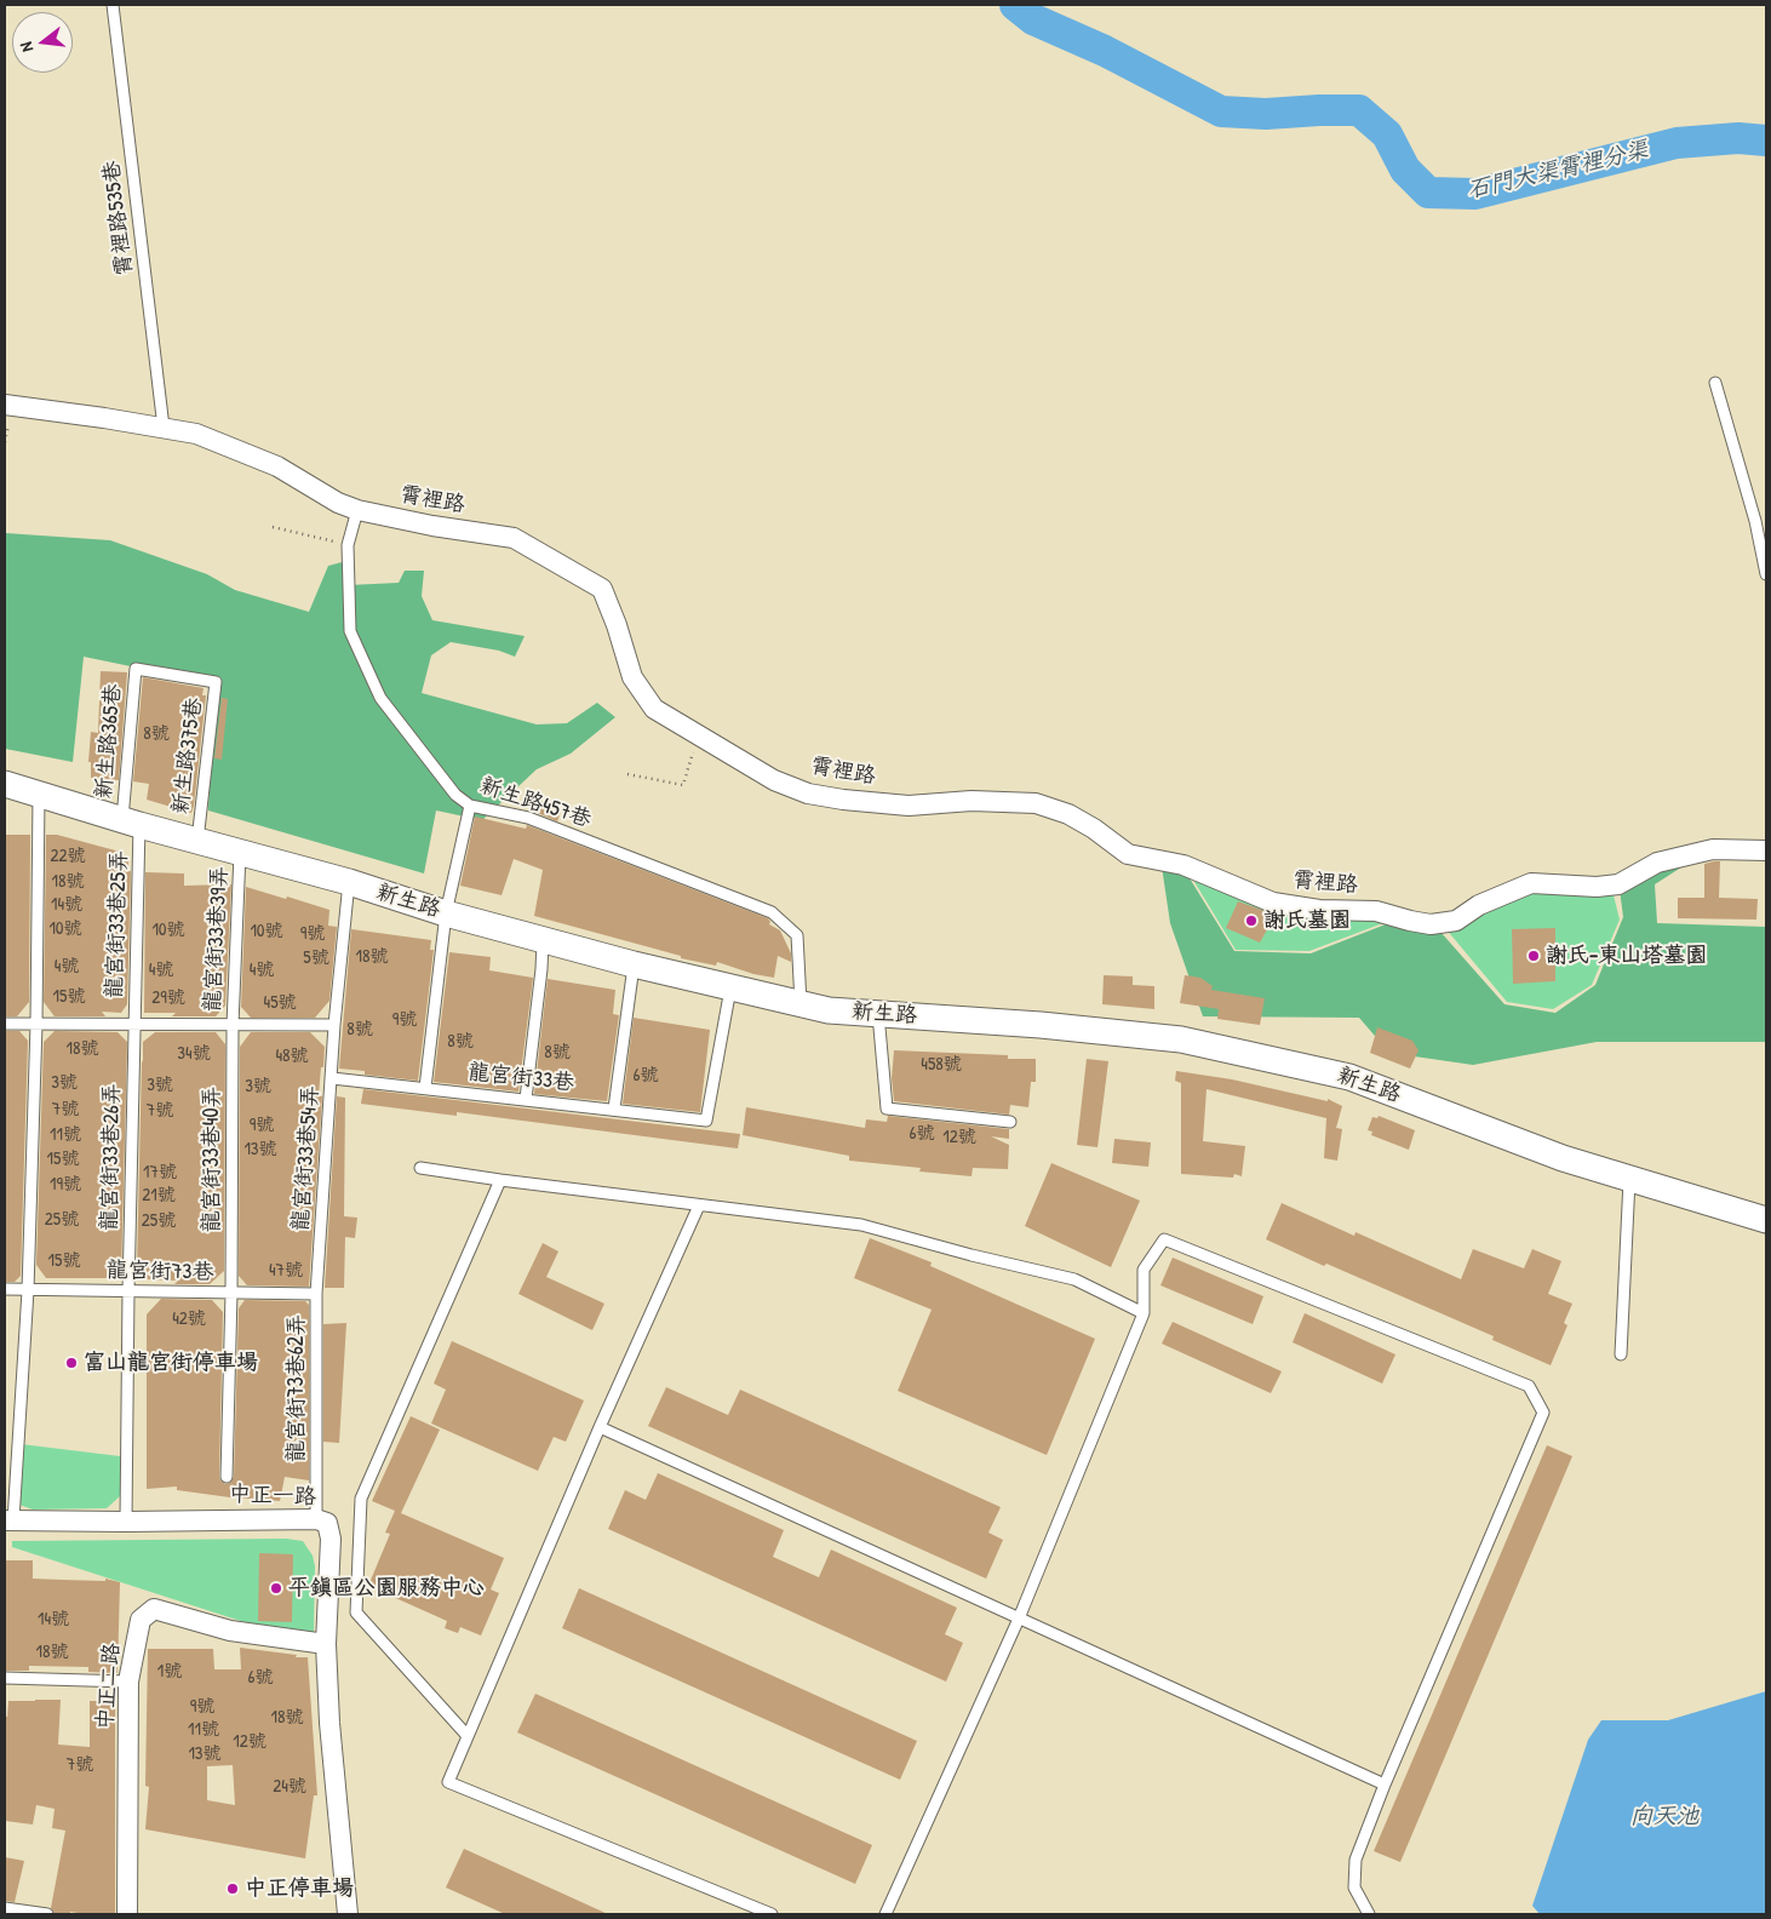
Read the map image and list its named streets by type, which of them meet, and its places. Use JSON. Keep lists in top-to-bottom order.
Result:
{
  "streets": {
    "street": [
      "霄裡路",
      "新生路",
      "中正一路",
      "中正二路"
    ],
    "lane": [
      "霄裡路535巷",
      "新生路365巷",
      "新生路375巷",
      "新生路457巷",
      "龍宮街33巷25弄",
      "龍宮街33巷39弄",
      "龍宮街33巷",
      "龍宮街33巷26弄",
      "龍宮街33巷54弄",
      "龍宮街33巷40弄",
      "龍宮街73巷",
      "龍宮街73巷62弄"
    ]
  },
  "crossings": [
    ["霄裡路535巷", "霄裡路"],
    ["霄裡路", "新生路457巷"],
    ["新生路365巷", "新生路375巷"],
    ["新生路365巷", "新生路"],
    ["新生路365巷", "龍宮街33巷25弄"],
    ["新生路375巷", "新生路"],
    ["新生路457巷", "新生路"],
    ["新生路", "龍宮街33巷25弄"],
    ["新生路", "龍宮街33巷39弄"],
    ["新生路", "龍宮街33巷"],
    ["新生路", "龍宮街33巷54弄"],
    ["龍宮街33巷25弄", "龍宮街33巷26弄"],
    ["龍宮街33巷39弄", "龍宮街33巷40弄"],
    ["龍宮街33巷", "龍宮街33巷54弄"],
    ["龍宮街33巷26弄", "龍宮街73巷"],
    ["龍宮街33巷26弄", "中正一路"],
    ["龍宮街33巷54弄", "龍宮街73巷"],
    ["龍宮街33巷54弄", "龍宮街73巷62弄"],
    ["龍宮街33巷40弄", "龍宮街73巷"],
    ["龍宮街73巷", "龍宮街73巷62弄"],
    ["龍宮街73巷62弄", "中正一路"],
    ["中正一路", "中正二路"]
  ],
  "water": ["石門大渠霄裡分渠", "向天池"],
  "places": [
    "謝氏墓園",
    "謝氏-東山塔墓園",
    "富山龍宮街停車場",
    "平鎮區公園服務中心",
    "中正停車場"
  ],
  "house_numbers": [
    "8號",
    "22號",
    "18號",
    "14號",
    "10號",
    "10號",
    "10號",
    "9號",
    "18號",
    "5號",
    "4號",
    "4號",
    "4號",
    "15號",
    "29號",
    "45號",
    "9號",
    "8號",
    "8號",
    "18號",
    "8號",
    "34號",
    "48號",
    "458號",
    "6號",
    "3號",
    "3號",
    "3號",
    "7號",
    "7號",
    "9號",
    "6號",
    "11號",
    "12號",
    "13號",
    "15號",
    "17號",
    "19號",
    "21號",
    "25號",
    "25號",
    "15號",
    "47號",
    "42號",
    "14號",
    "18號",
    "1號",
    "6號",
    "9號",
    "18號",
    "11號",
    "12號",
    "13號",
    "7號",
    "24號"
  ],
  "north": "left"
}
